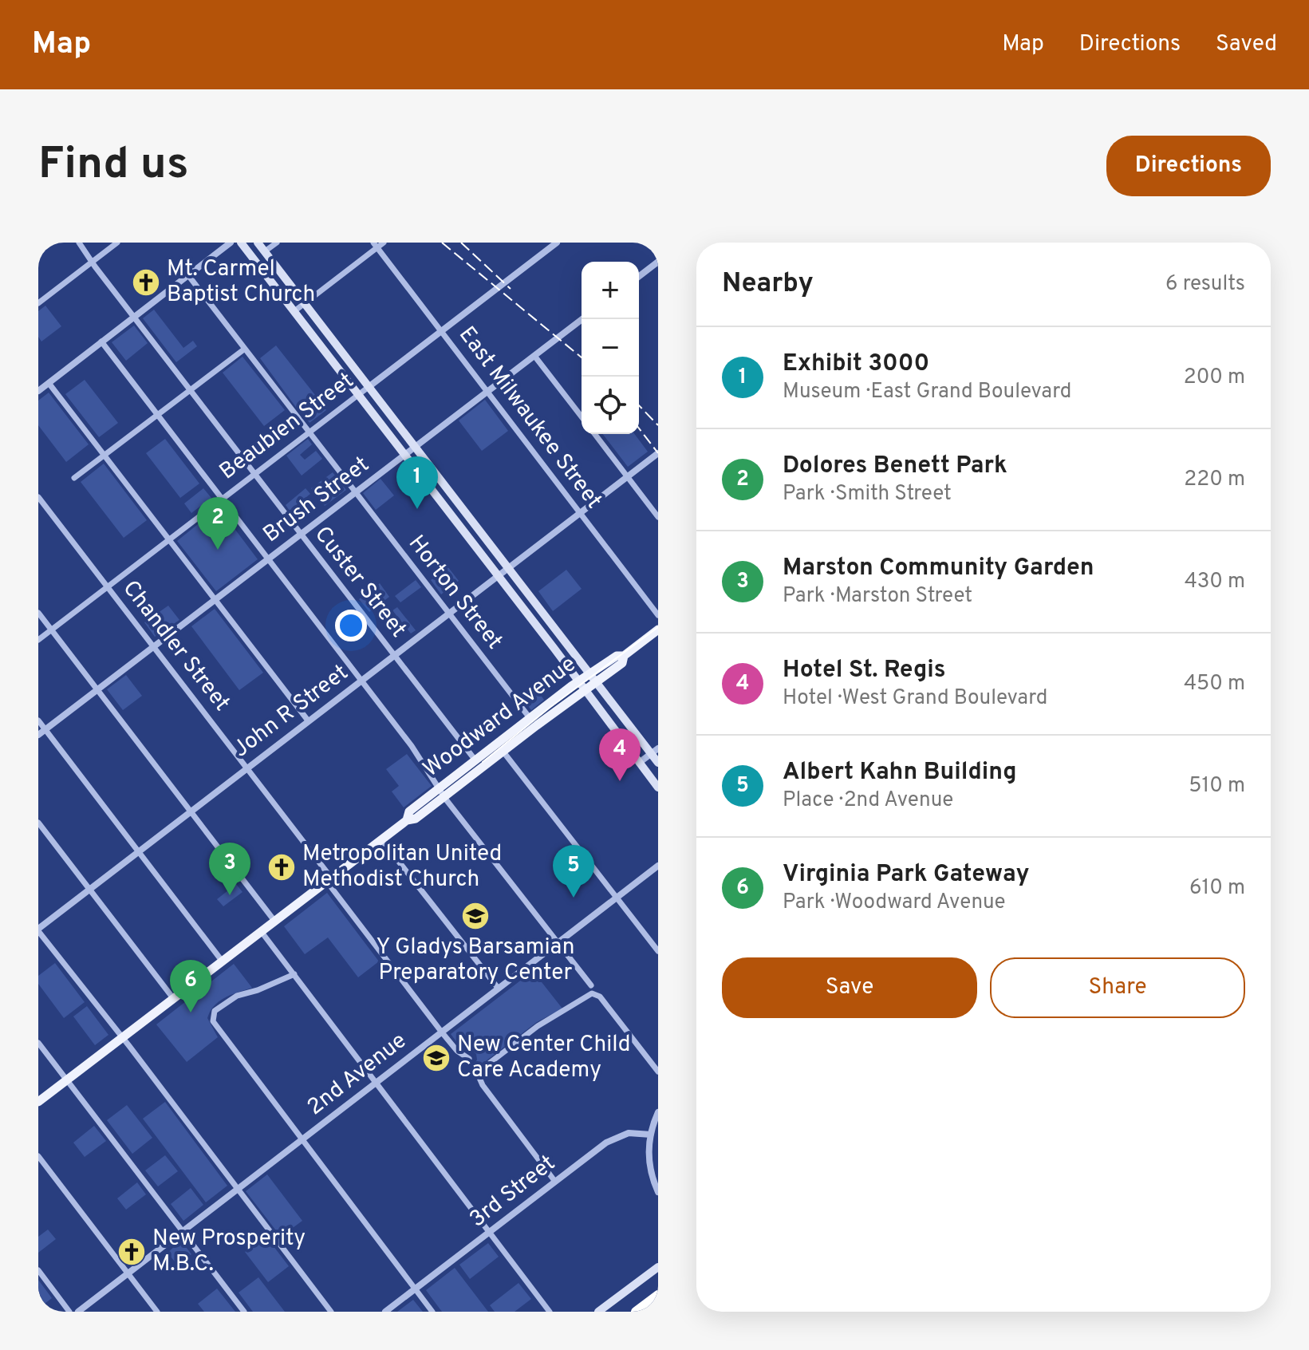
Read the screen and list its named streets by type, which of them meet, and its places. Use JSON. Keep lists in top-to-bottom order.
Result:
{
  "streets": {
    "main road": ["Woodward Avenue"],
    "street": [
      "East Milwaukee Street",
      "Beaubien Street",
      "Brush Street",
      "Custer Street",
      "Horton Street",
      "Chandler Street",
      "John R Street",
      "2nd Avenue",
      "3rd Street"
    ]
  },
  "crossings": [
    ["East Milwaukee Street", "Beaubien Street"],
    ["East Milwaukee Street", "Brush Street"],
    ["East Milwaukee Street", "John R Street"],
    ["Beaubien Street", "Custer Street"],
    ["Beaubien Street", "Horton Street"],
    ["Beaubien Street", "Chandler Street"],
    ["Brush Street", "Custer Street"],
    ["Brush Street", "Horton Street"],
    ["Brush Street", "Chandler Street"],
    ["Custer Street", "John R Street"],
    ["Custer Street", "Woodward Avenue"],
    ["Horton Street", "John R Street"],
    ["Horton Street", "Woodward Avenue"],
    ["Chandler Street", "John R Street"],
    ["Chandler Street", "Woodward Avenue"],
    ["Chandler Street", "2nd Avenue"]
  ],
  "places": {
    "church": ["Mt. Carmel Baptist Church", "Metropolitan United Methodist Church", "New Prosperity M.B.C."],
    "school or university": ["Y Gladys Barsamian Preparatory Center", "New Center Child Care Academy"]
  },
  "page": {
    "header": "Map",
    "nav": ["Map", "Directions", "Saved"],
    "buttons": [
      "Directions",
      ["Save", "Share"]
    ],
    "title": "Find us",
    "heading": ["Nearby", "6 results"],
    "map_buttons": ["+", "−"],
    "list": [
      {
        "mark": "1",
        "name": "Exhibit 3000",
        "note": "Museum · East Grand Boulevard",
        "value": "200 m"
      },
      {
        "mark": "2",
        "name": "Dolores Benett Park",
        "note": "Park · Smith Street",
        "value": "220 m"
      },
      {
        "mark": "3",
        "name": "Marston Community Garden",
        "note": "Park · Marston Street",
        "value": "430 m"
      },
      {
        "mark": "4",
        "name": "Hotel St. Regis",
        "note": "Hotel · West Grand Boulevard",
        "value": "450 m"
      },
      {
        "mark": "5",
        "name": "Albert Kahn Building",
        "note": "Place · 2nd Avenue",
        "value": "510 m"
      },
      {
        "mark": "6",
        "name": "Virginia Park Gateway",
        "note": "Park · Woodward Avenue",
        "value": "610 m"
      }
    ],
    "pins": [
      "1",
      "2",
      "4",
      "3",
      "5",
      "6"
    ]
  }
}
